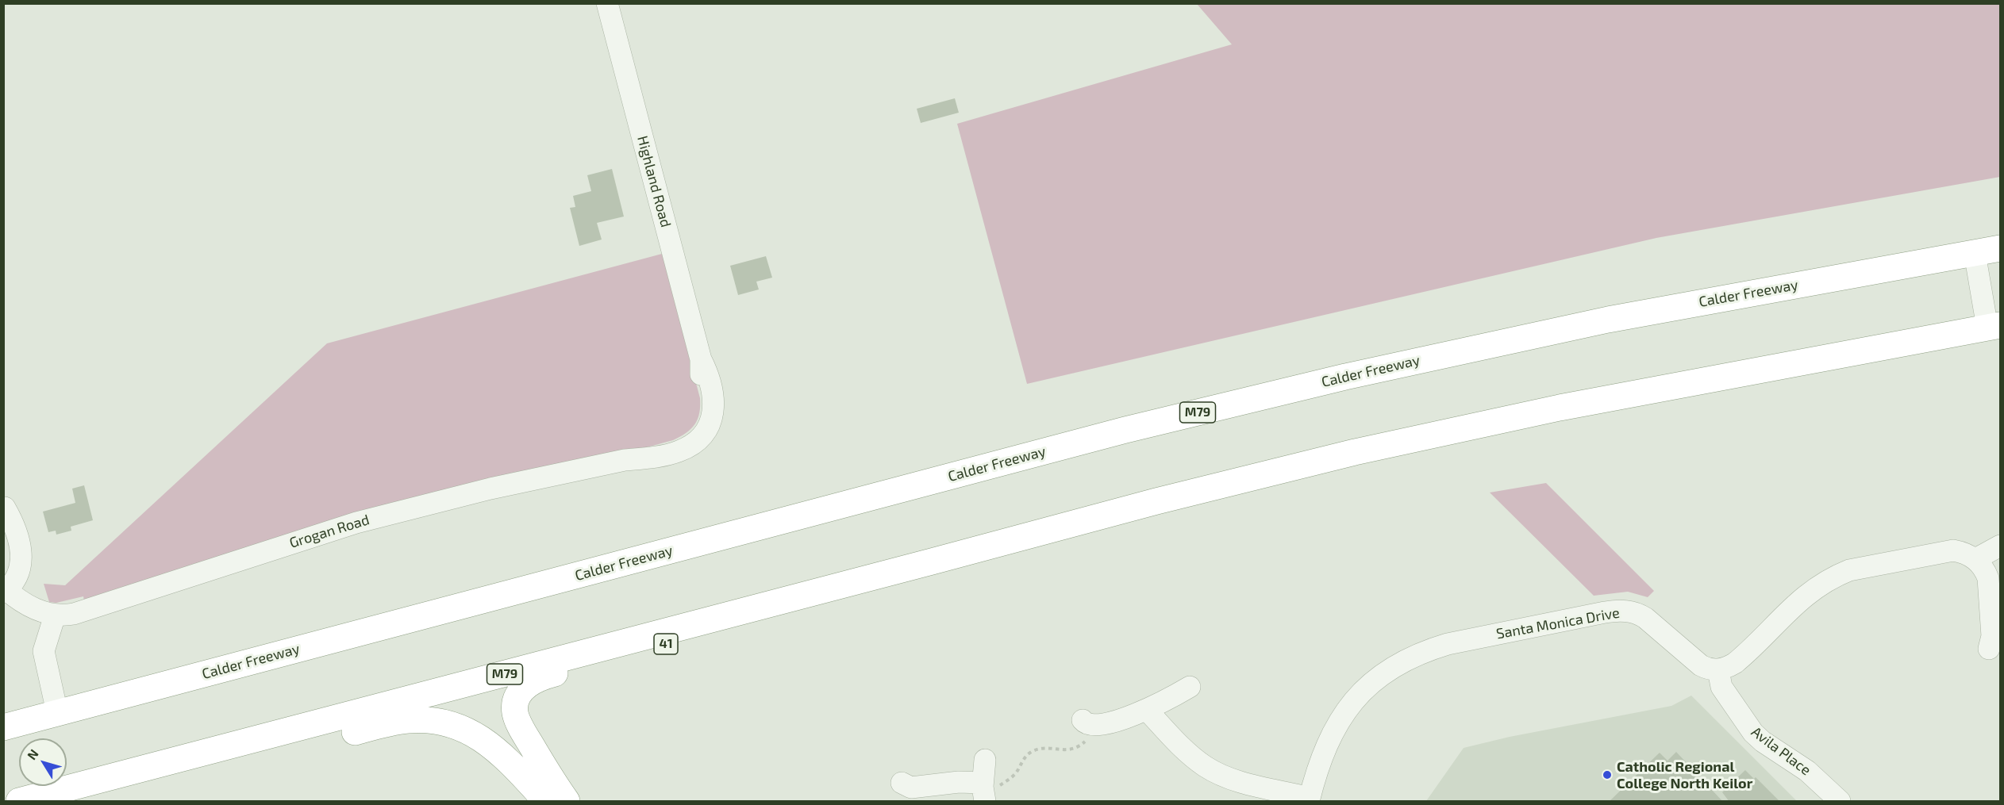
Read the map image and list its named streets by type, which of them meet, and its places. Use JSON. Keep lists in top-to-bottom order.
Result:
{
  "streets": {
    "highway": ["Calder Freeway", "M79", "41"],
    "street": [
      "Highland Road",
      "Grogan Road",
      "Santa Monica Drive",
      "Avila Place"
    ]
  },
  "crossings": [
    ["Highland Road", "Grogan Road"],
    ["M79", "41"],
    ["Santa Monica Drive", "Avila Place"]
  ],
  "places": ["Catholic Regional College North Keilor"],
  "north": "top left"
}
